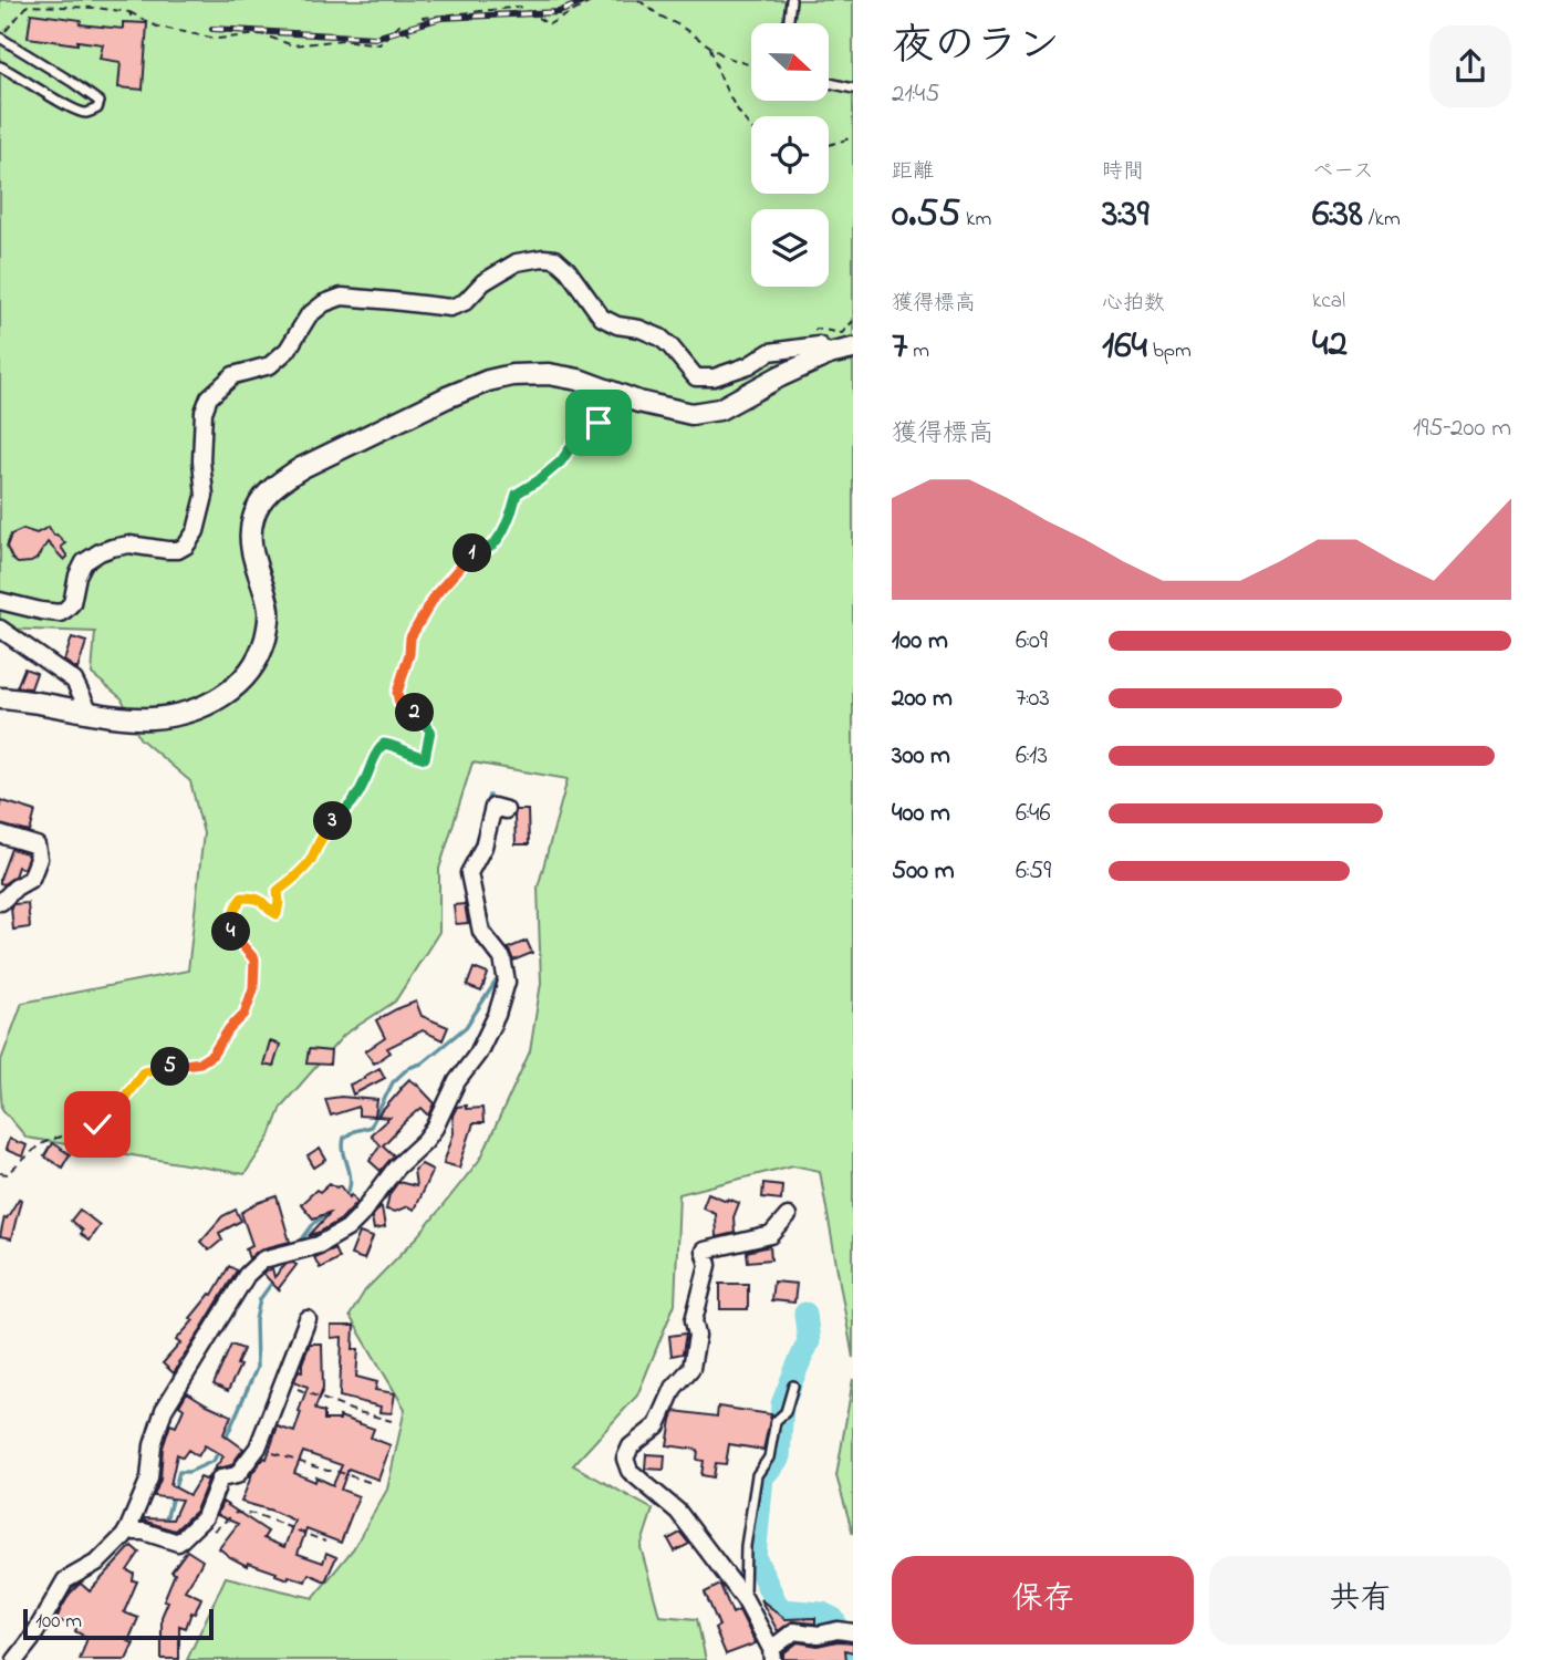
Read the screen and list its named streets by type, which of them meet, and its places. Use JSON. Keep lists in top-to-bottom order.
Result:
{
  "scale_bar": "100 m",
  "north": "right",
  "page": {
    "heading": ["夜のラン", "21:45"],
    "stats": [
      ["距離", "0.55 km"],
      ["時間", "3:39"],
      ["ペース", "6:38 /km"],
      ["獲得標高", "7 m"],
      ["心拍数", "164 bpm"],
      ["kcal", "42"]
    ],
    "chart": ["獲得標高", "195–200 m"],
    "pins": [
      "1",
      "2",
      "3",
      "4",
      "5"
    ],
    "list": [
      {
        "name": "100 m",
        "note": "6:09"
      },
      {
        "name": "200 m",
        "note": "7:03"
      },
      {
        "name": "300 m",
        "note": "6:13"
      },
      {
        "name": "400 m",
        "note": "6:46"
      },
      {
        "name": "500 m",
        "note": "6:59"
      }
    ],
    "buttons": ["保存", "共有"],
    "scale": "100 m"
  }
}
